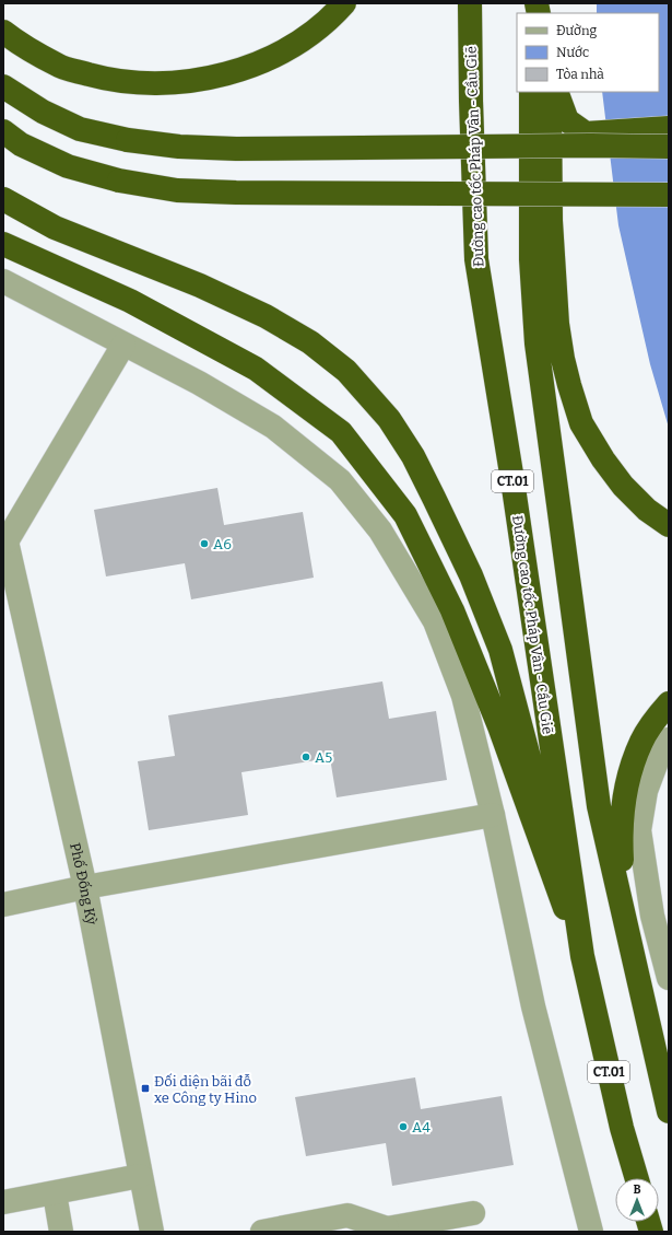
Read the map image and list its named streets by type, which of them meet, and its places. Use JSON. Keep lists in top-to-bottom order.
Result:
{
  "streets": {
    "highway": ["Đường cao tốc Pháp Vân - Cầu Giẽ", "CT.01"],
    "street": ["Phố Đống Kỳ"]
  },
  "places": {
    "other": ["A6", "A5", "A4"],
    "transit": ["Đối diện bãi đỗ xe Công ty Hino"]
  },
  "legend": ["Đường", "Nước", "Tòa nhà"],
  "north": "top"
}
